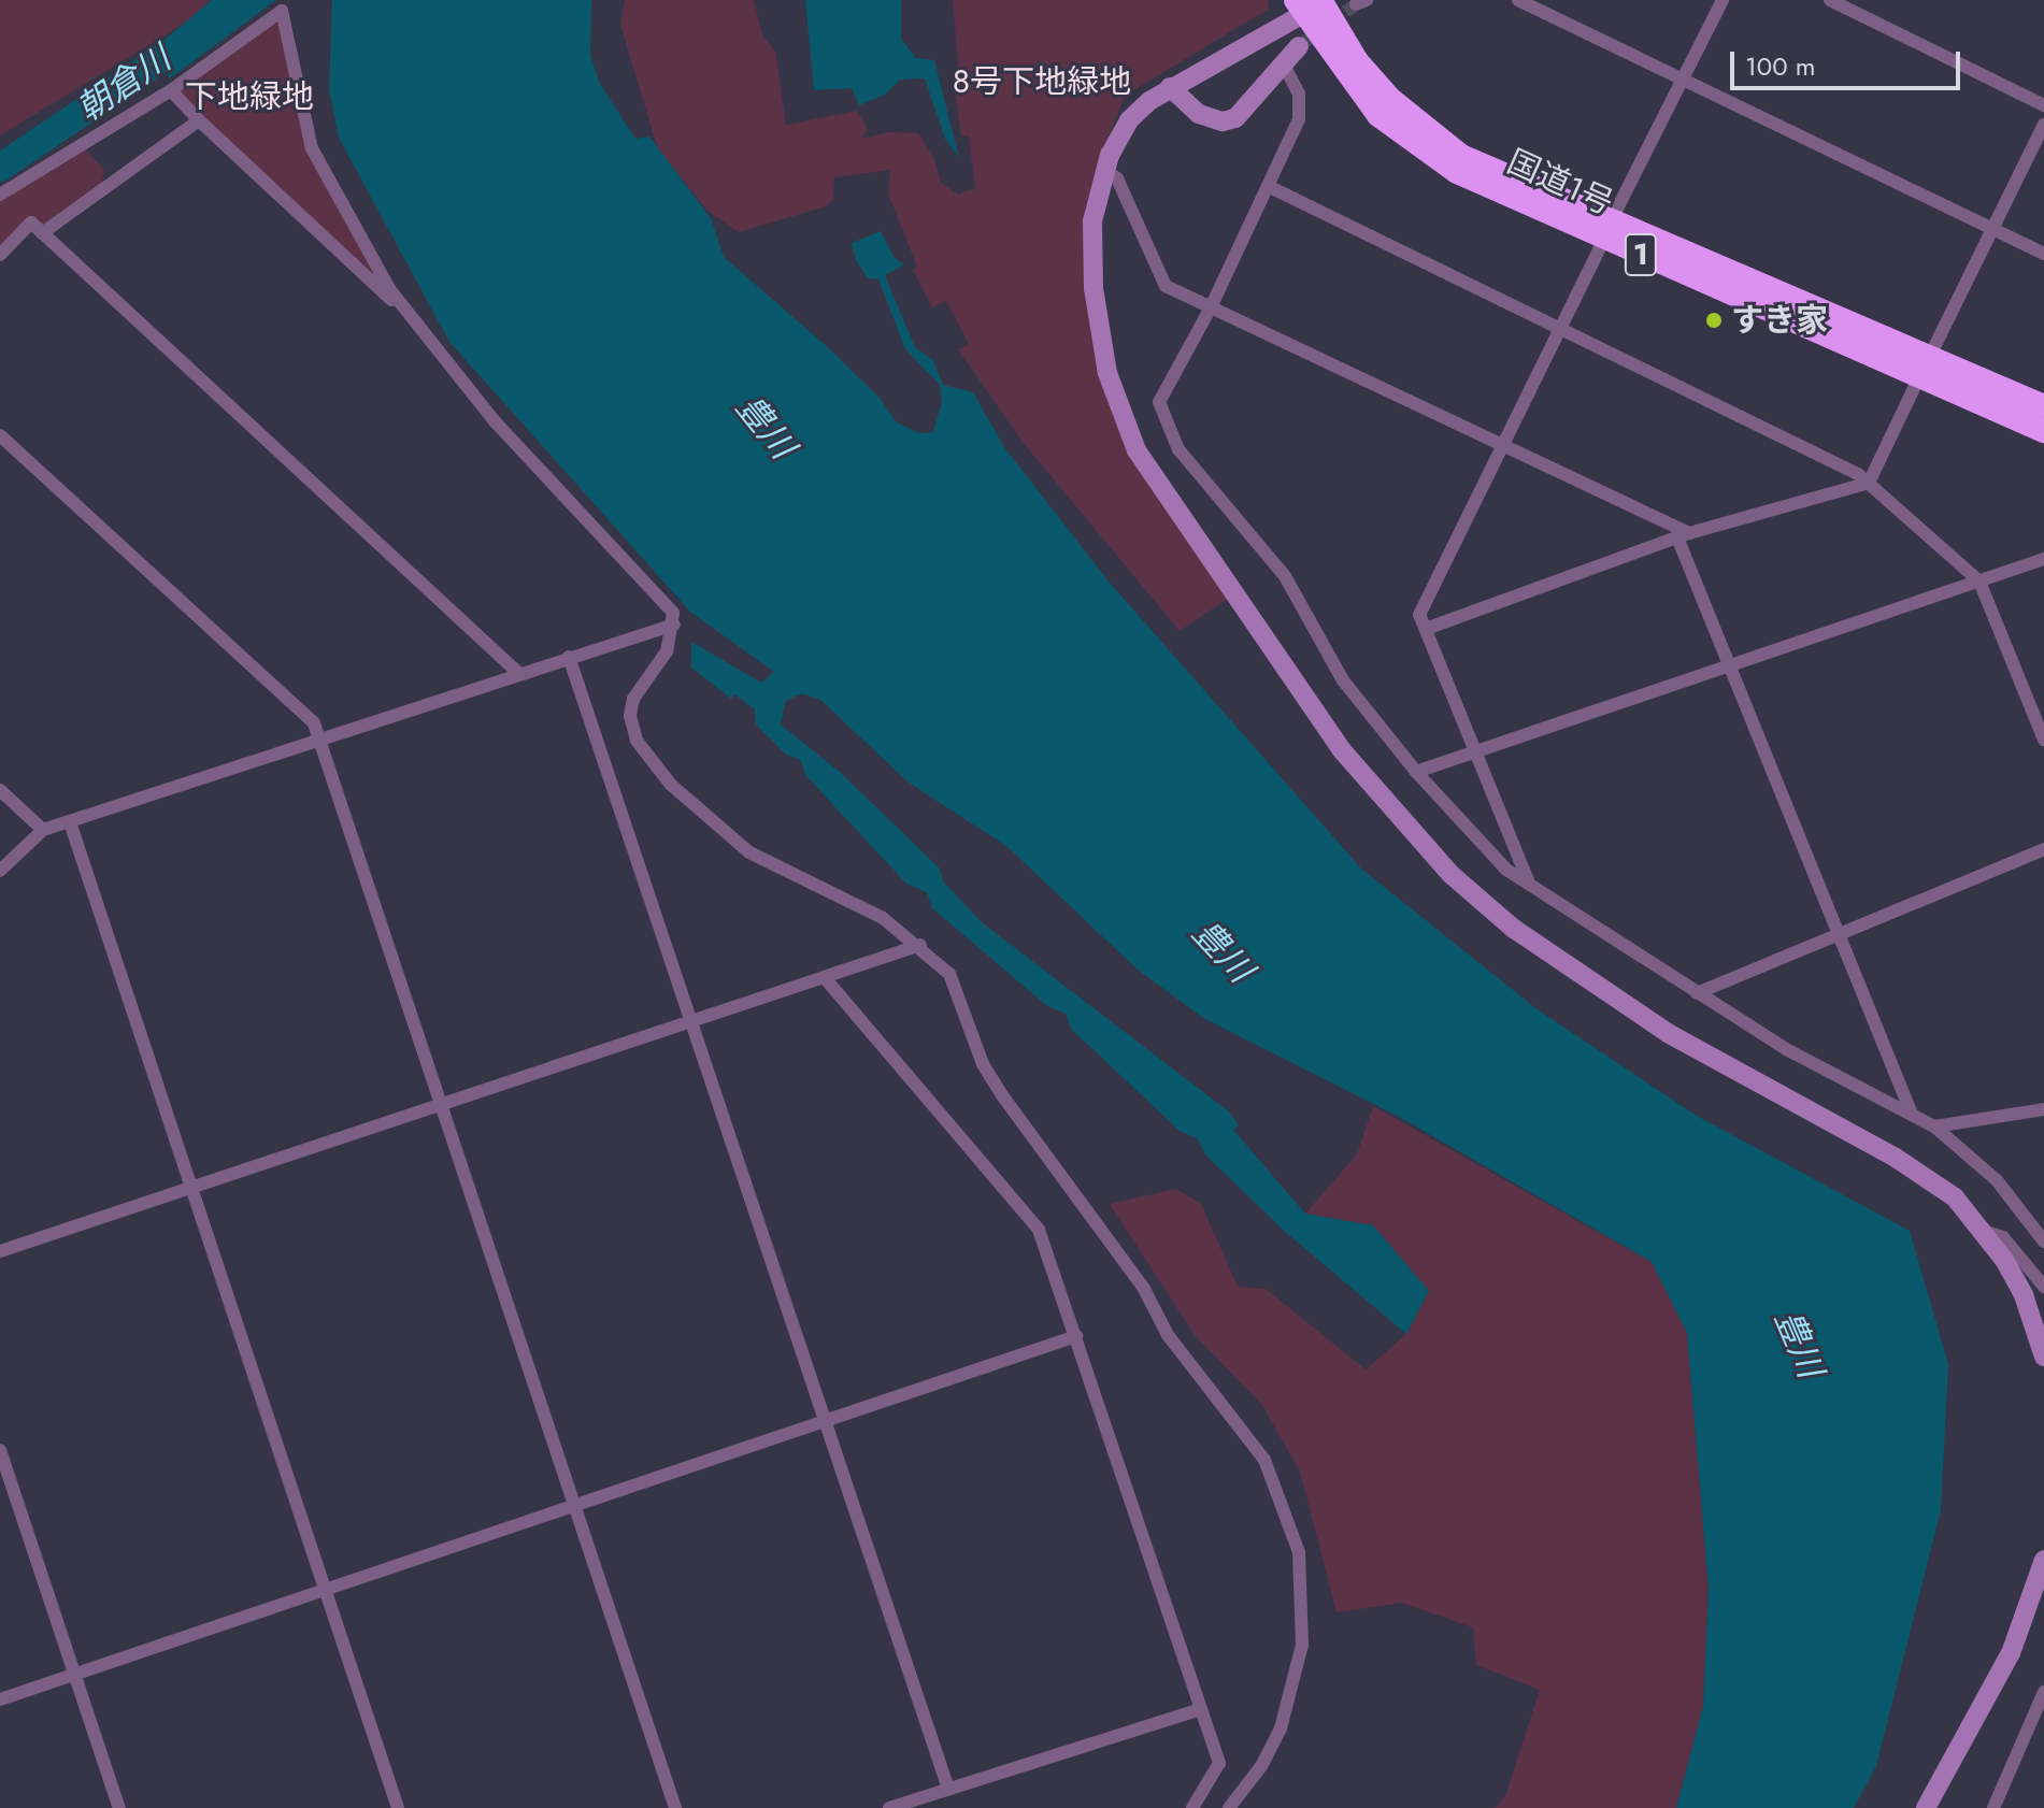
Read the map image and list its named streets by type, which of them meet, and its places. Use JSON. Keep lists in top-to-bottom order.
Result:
{
  "streets": {
    "highway": ["国道1号", "1"]
  },
  "water": ["朝倉川", "豊川"],
  "parks": ["8号下地緑地", "下地緑地"],
  "places": ["すき家"],
  "scale_bar": "100 m"
}
